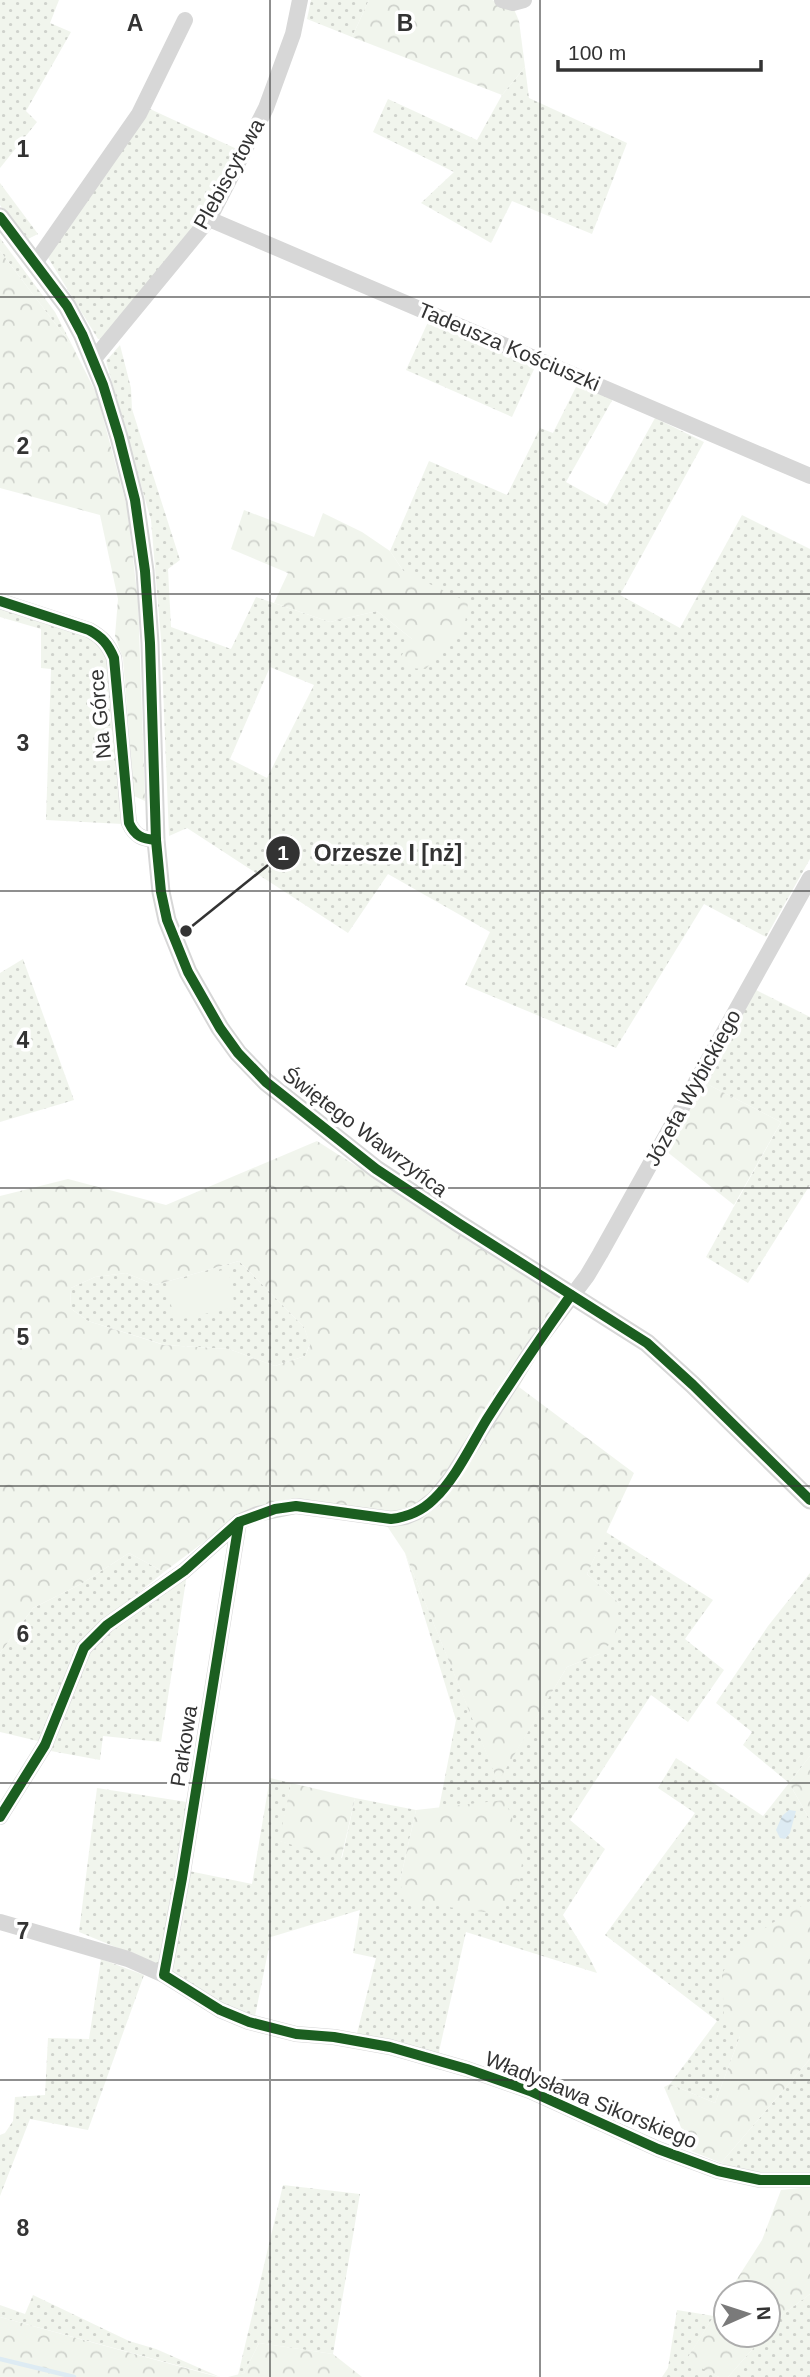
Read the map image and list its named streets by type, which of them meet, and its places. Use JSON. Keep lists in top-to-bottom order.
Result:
{
  "streets": {
    "street": [
      "Plebiscytowa",
      "Tadeusza Kościuszki",
      "Na Górce",
      "Józefa Wybickiego",
      "Świętego Wawrzyńca",
      "Parkowa",
      "Władysława Sikorskiego"
    ]
  },
  "crossings": [
    ["Plebiscytowa", "Tadeusza Kościuszki"],
    ["Plebiscytowa", "Świętego Wawrzyńca"],
    ["Na Górce", "Świętego Wawrzyńca"],
    ["Józefa Wybickiego", "Świętego Wawrzyńca"],
    ["Parkowa", "Władysława Sikorskiego"]
  ],
  "places": ["Orzesze I [nż]"],
  "scale_bar": "100 m",
  "north": "right",
  "grid": {
    "columns": ["A", "B"],
    "rows": [
      "1",
      "2",
      "3",
      "4",
      "5",
      "6",
      "7",
      "8"
    ]
  }
}
